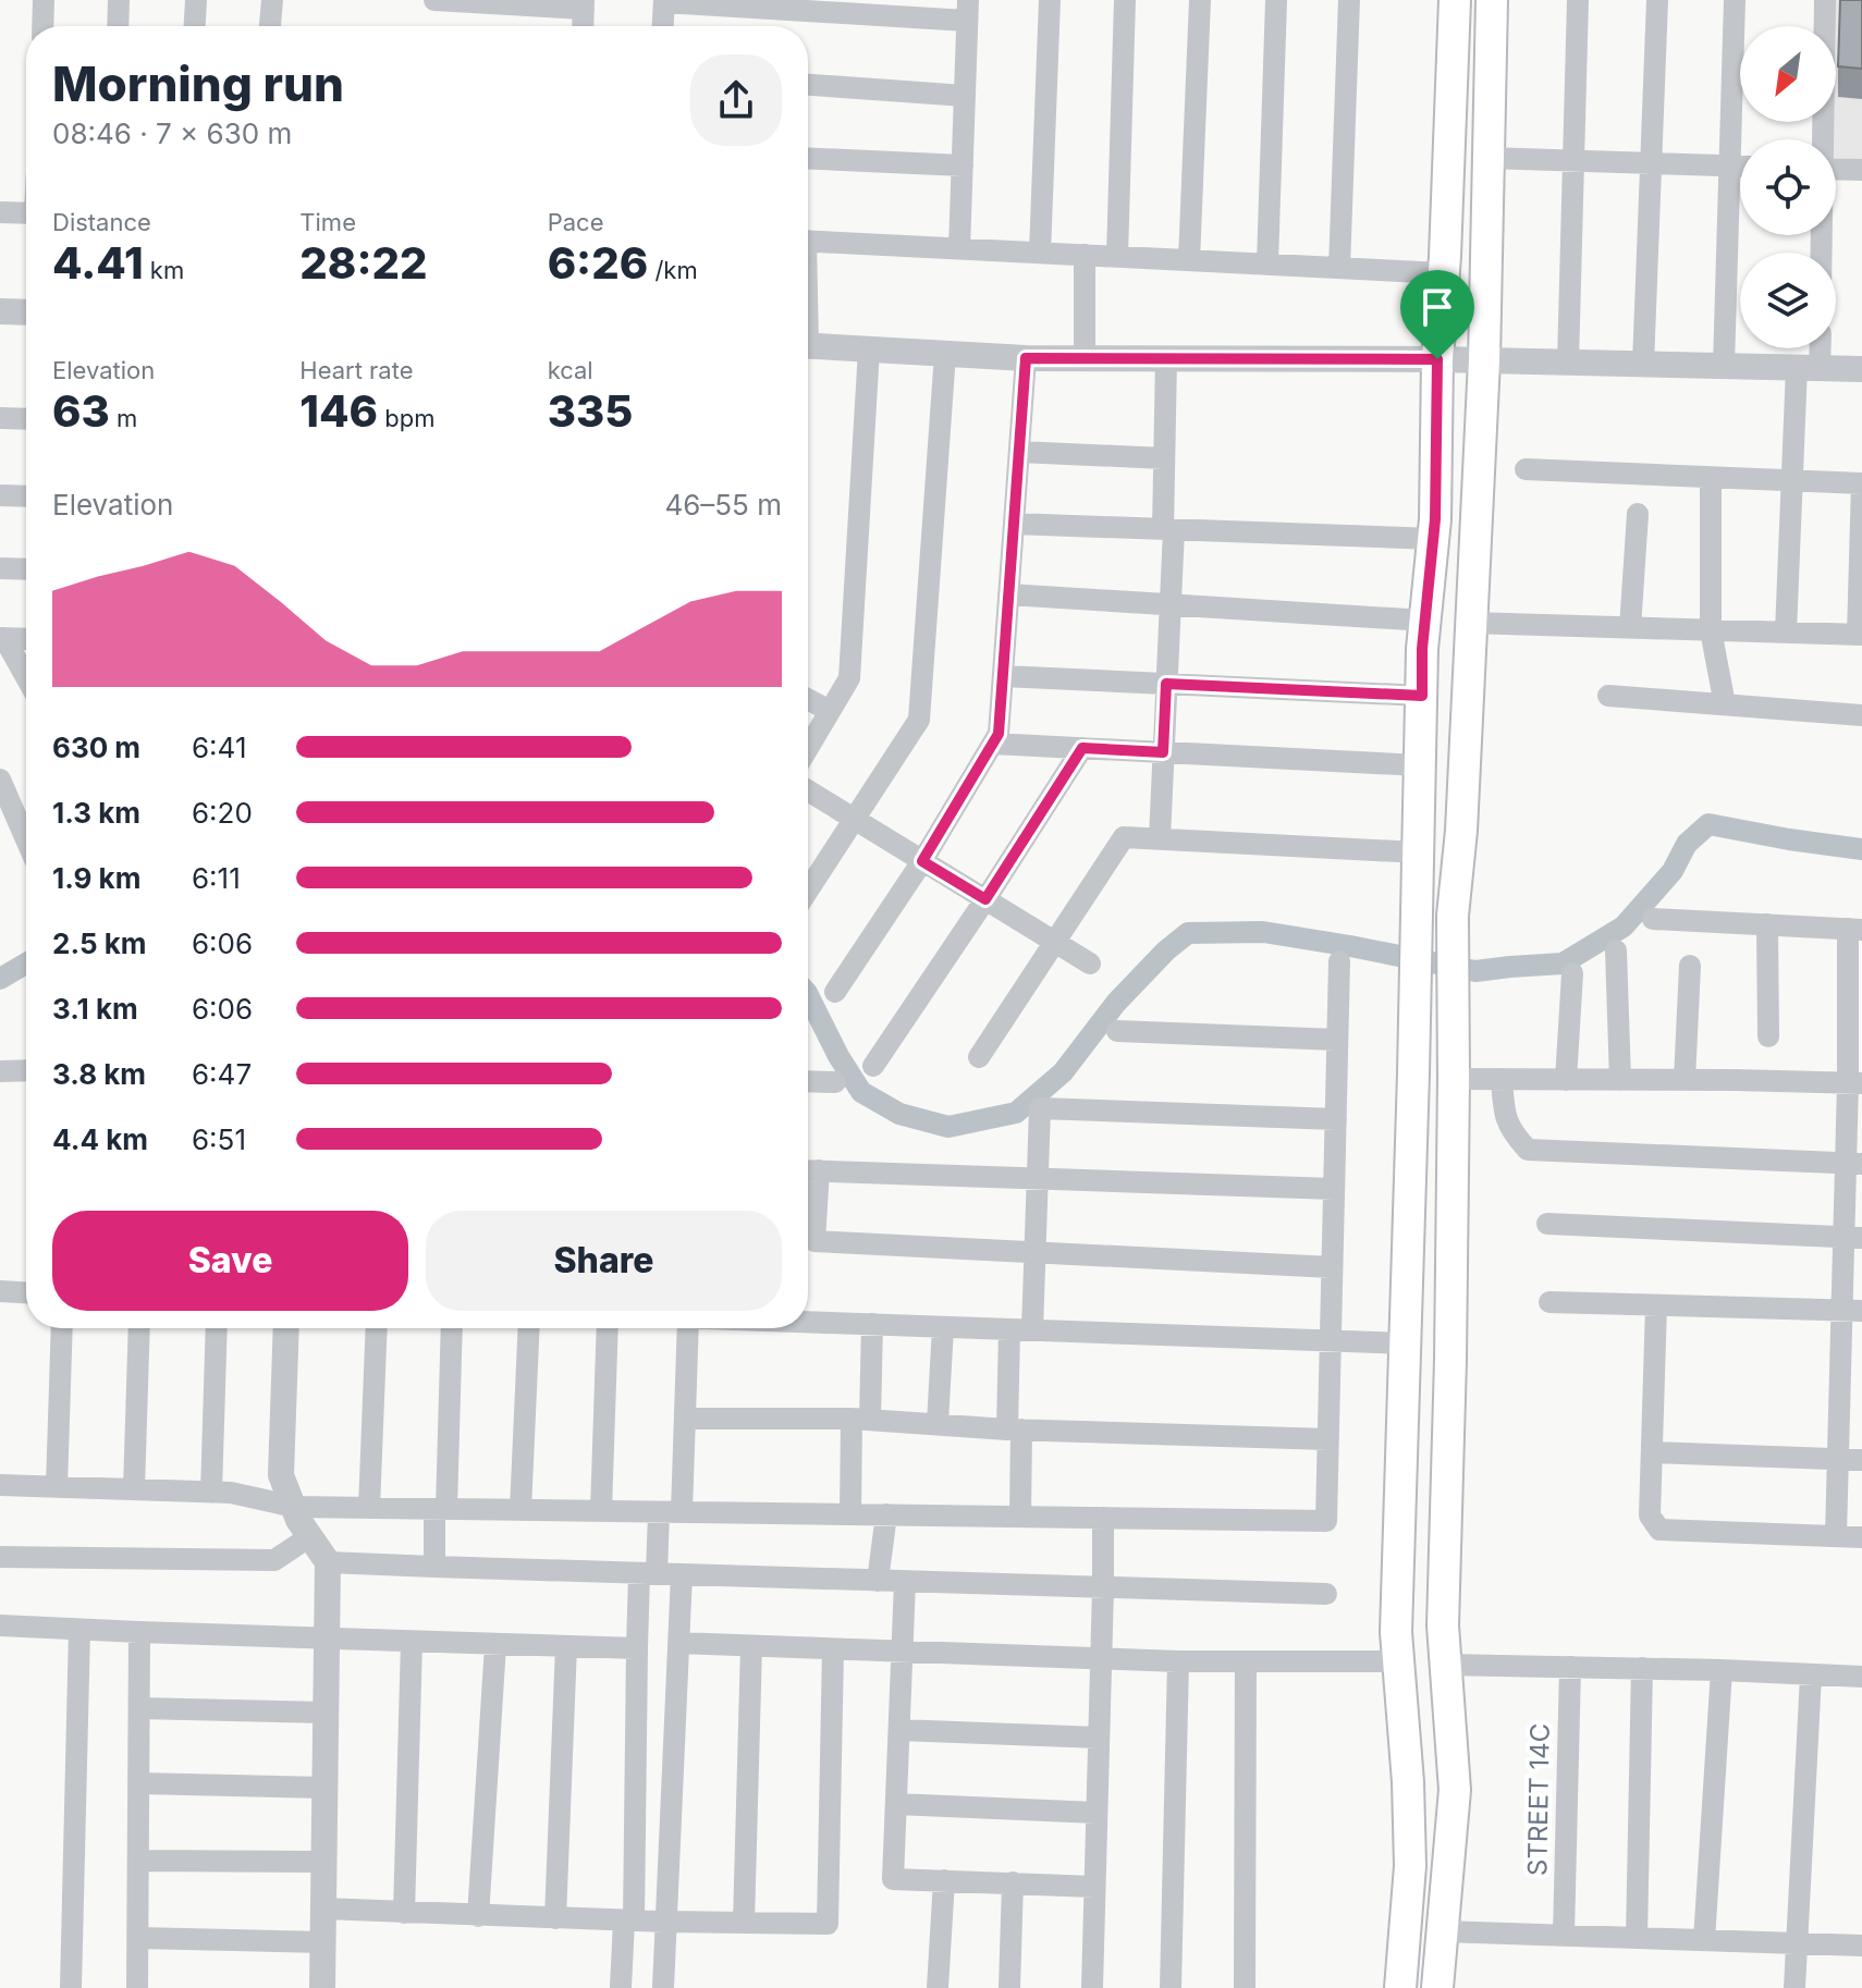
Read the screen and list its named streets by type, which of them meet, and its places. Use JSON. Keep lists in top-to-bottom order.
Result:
{
  "streets": {
    "street": ["STREET 14C"]
  },
  "north": "bottom left",
  "page": {
    "heading": ["Morning run", "08:46 · 7 × 630 m"],
    "stats": [
      ["Distance", "4.41 km"],
      ["Time", "28:22"],
      ["Pace", "6:26 /km"],
      ["Elevation", "63 m"],
      ["Heart rate", "146 bpm"],
      ["kcal", "335"]
    ],
    "chart": ["Elevation", "46–55 m"],
    "list": [
      {
        "name": "630 m",
        "note": "6:41"
      },
      {
        "name": "1.3 km",
        "note": "6:20"
      },
      {
        "name": "1.9 km",
        "note": "6:11"
      },
      {
        "name": "2.5 km",
        "note": "6:06"
      },
      {
        "name": "3.1 km",
        "note": "6:06"
      },
      {
        "name": "3.8 km",
        "note": "6:47"
      },
      {
        "name": "4.4 km",
        "note": "6:51"
      }
    ],
    "buttons": ["Save", "Share"]
  }
}
